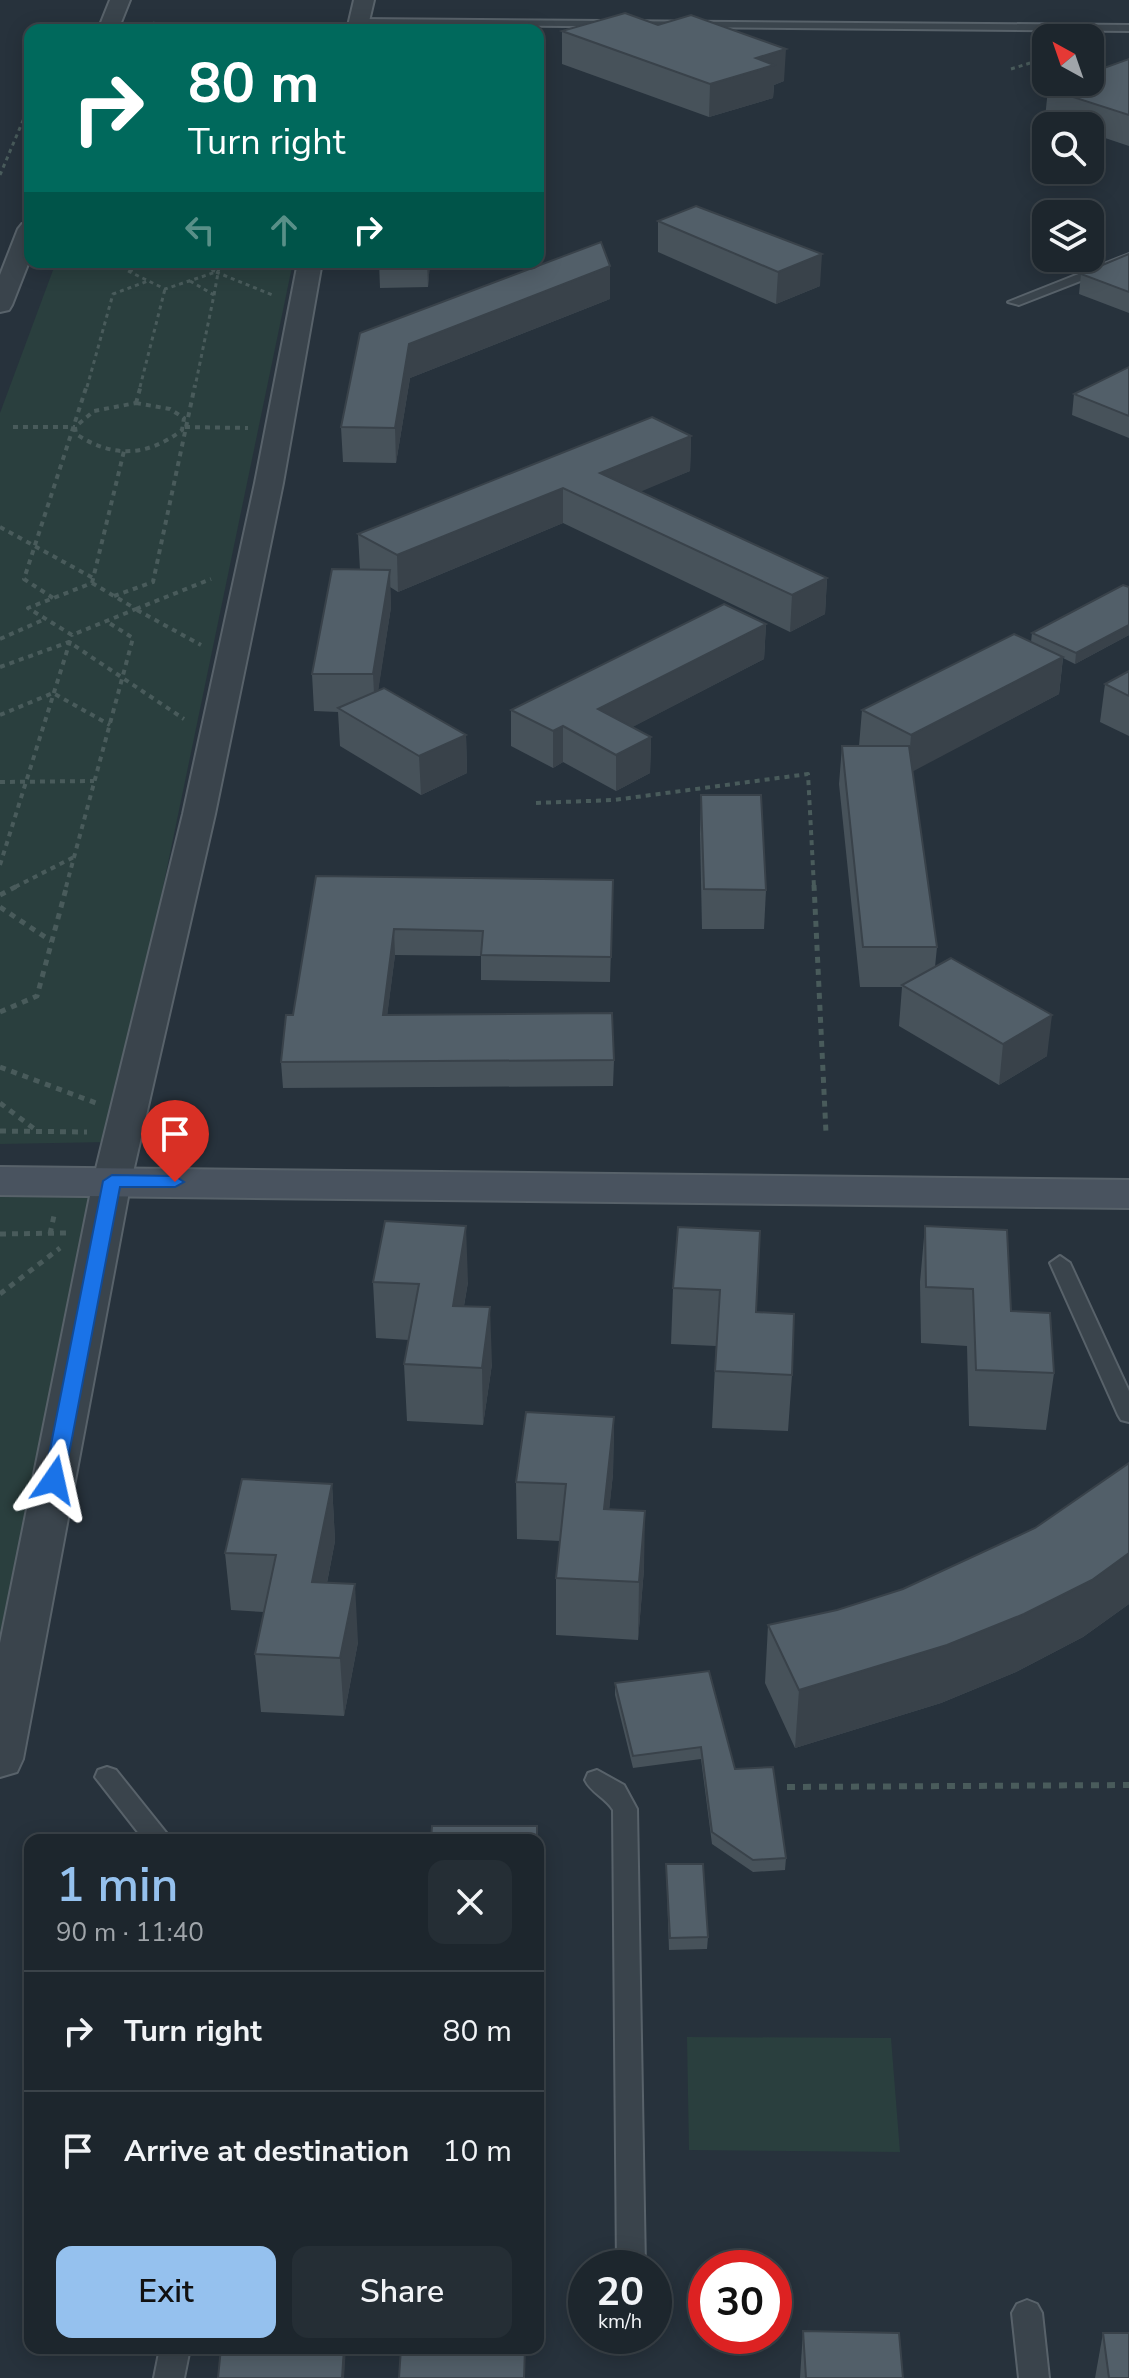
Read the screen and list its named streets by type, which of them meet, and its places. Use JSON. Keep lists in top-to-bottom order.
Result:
{
  "north": "top left",
  "page": {
    "turn": ["80 m", "Turn right"],
    "heading": ["1 min", "90 m · 11:40"],
    "list": [
      {
        "name": "Turn right",
        "value": "80 m"
      },
      {
        "name": "Arrive at destination",
        "value": "10 m"
      }
    ],
    "buttons": ["Exit", "Share"],
    "speed": "20 km/h",
    "limit": "30"
  }
}
